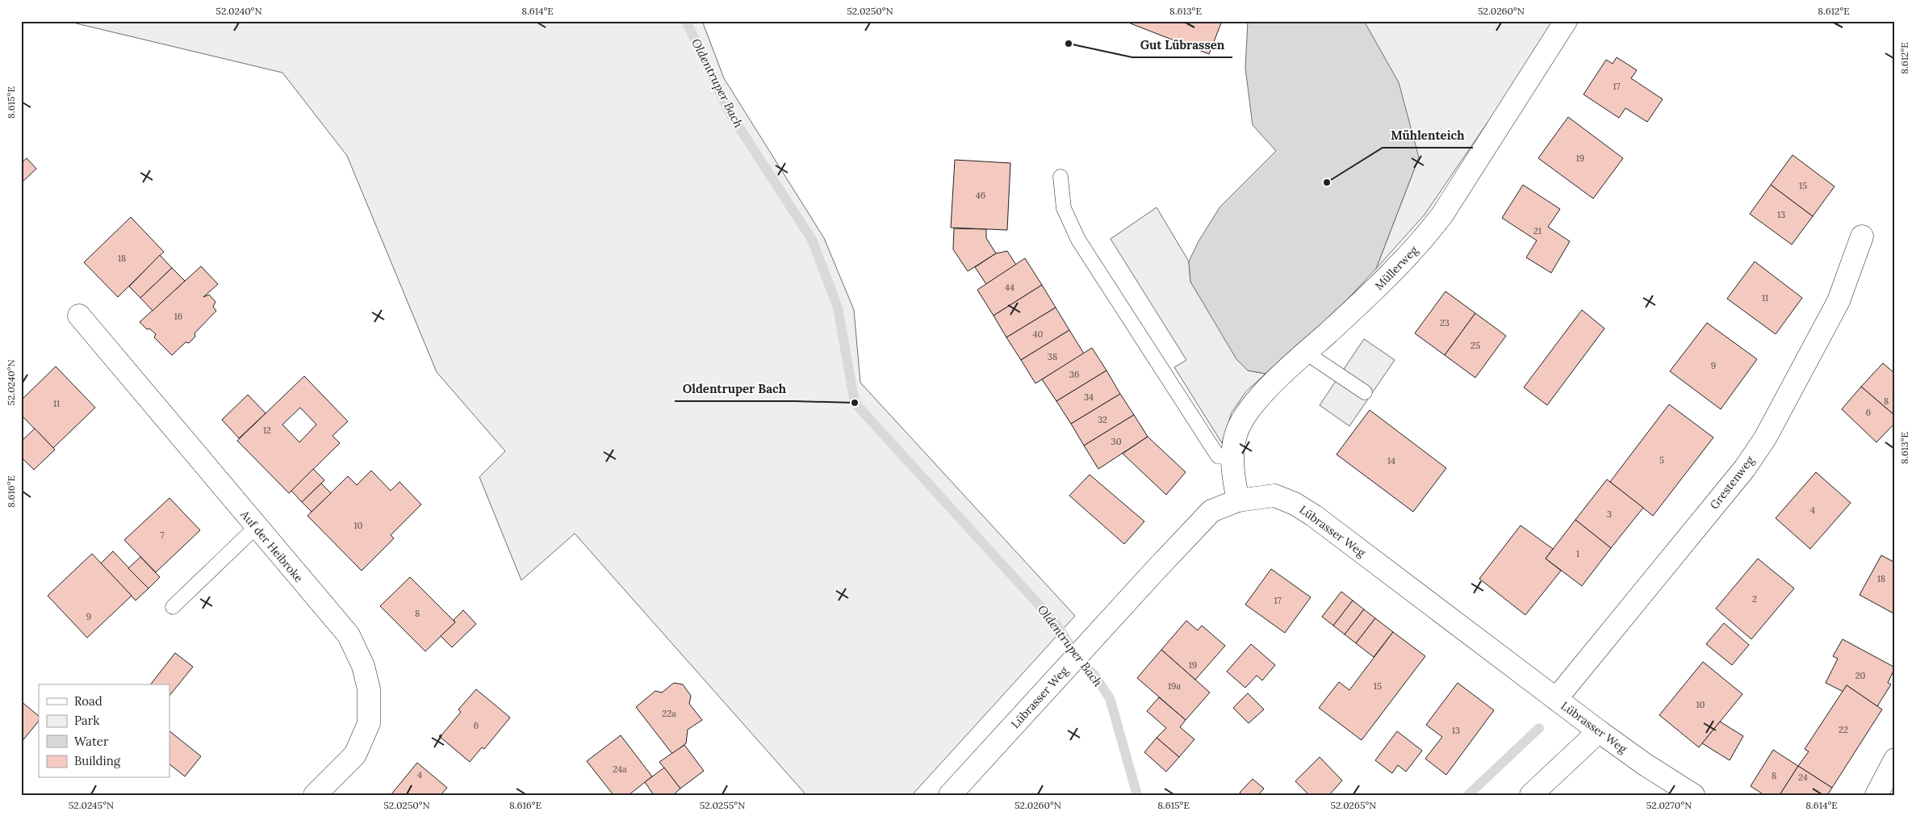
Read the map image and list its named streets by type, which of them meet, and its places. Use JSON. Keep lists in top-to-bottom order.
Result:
{
  "streets": {
    "street": [
      "Müllerweg",
      "Grestenweg",
      "Lübrasser Weg",
      "Auf der Heibroke"
    ]
  },
  "crossings": [
    ["Müllerweg", "Lübrasser Weg"],
    ["Grestenweg", "Lübrasser Weg"]
  ],
  "water": ["Oldentruper Bach"],
  "places": ["Gut Lübrassen", "Mühlenteich", "Oldentruper Bach"],
  "house_numbers": [
    "17",
    "19",
    "15",
    "46",
    "13",
    "21",
    "18",
    "44",
    "11",
    "16",
    "23",
    "40",
    "25",
    "38",
    "9",
    "36",
    "34",
    "8",
    "11",
    "6",
    "32",
    "12",
    "30",
    "5",
    "14",
    "4",
    "3",
    "10",
    "7",
    "1",
    "18",
    "2",
    "17",
    "8",
    "9",
    "19",
    "20",
    "19a",
    "15",
    "10",
    "22a",
    "6",
    "22",
    "13",
    "24a",
    "4",
    "8",
    "24"
  ],
  "legend": [
    "Road",
    "Park",
    "Water",
    "Building"
  ],
  "coordinates": [
    "52.0240°N",
    "8.614°E",
    "52.0250°N",
    "8.613°E",
    "52.0260°N",
    "8.612°E",
    "8.615°E",
    "8.616°E",
    "52.0245°N",
    "52.0255°N",
    "52.0265°N",
    "52.0270°N"
  ]
}
